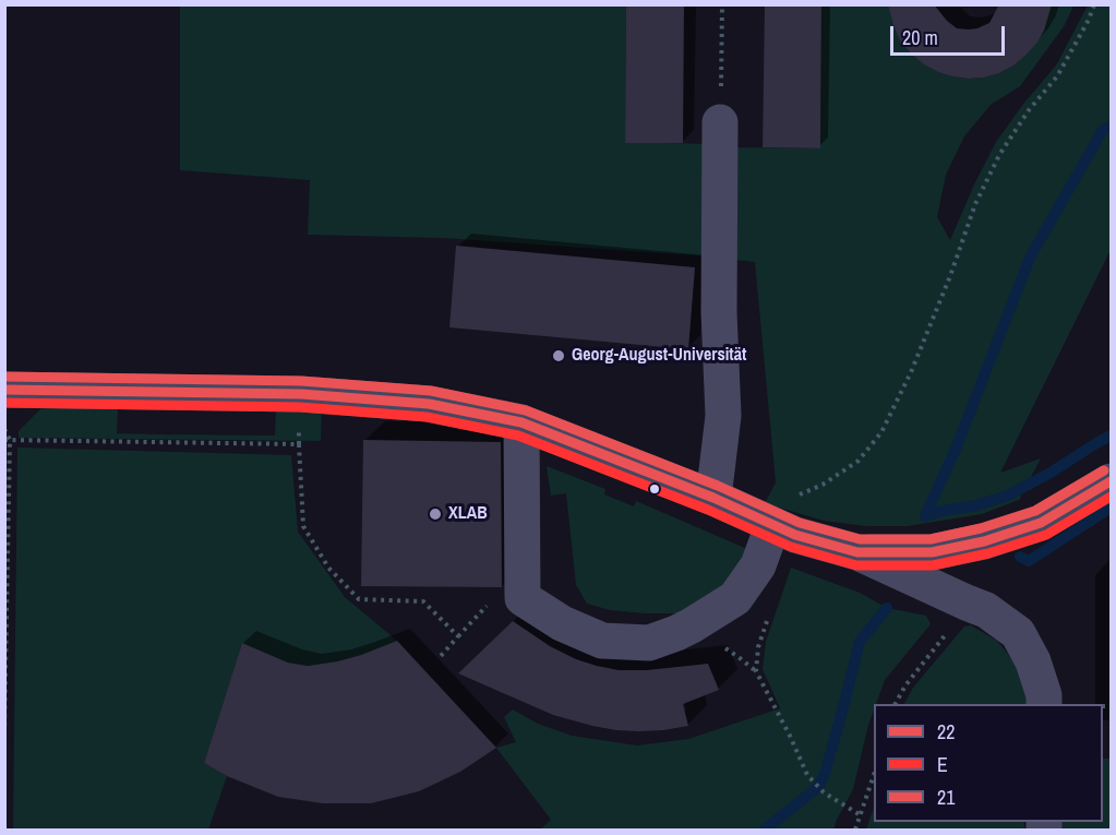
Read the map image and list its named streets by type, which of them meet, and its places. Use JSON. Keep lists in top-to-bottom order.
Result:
{
  "places": ["Georg-August-Universität", "XLAB"],
  "lines": ["transit line 21", "transit line 22", "transit line E"],
  "legend": ["22", "E", "21"],
  "scale_bar": "20 m"
}
